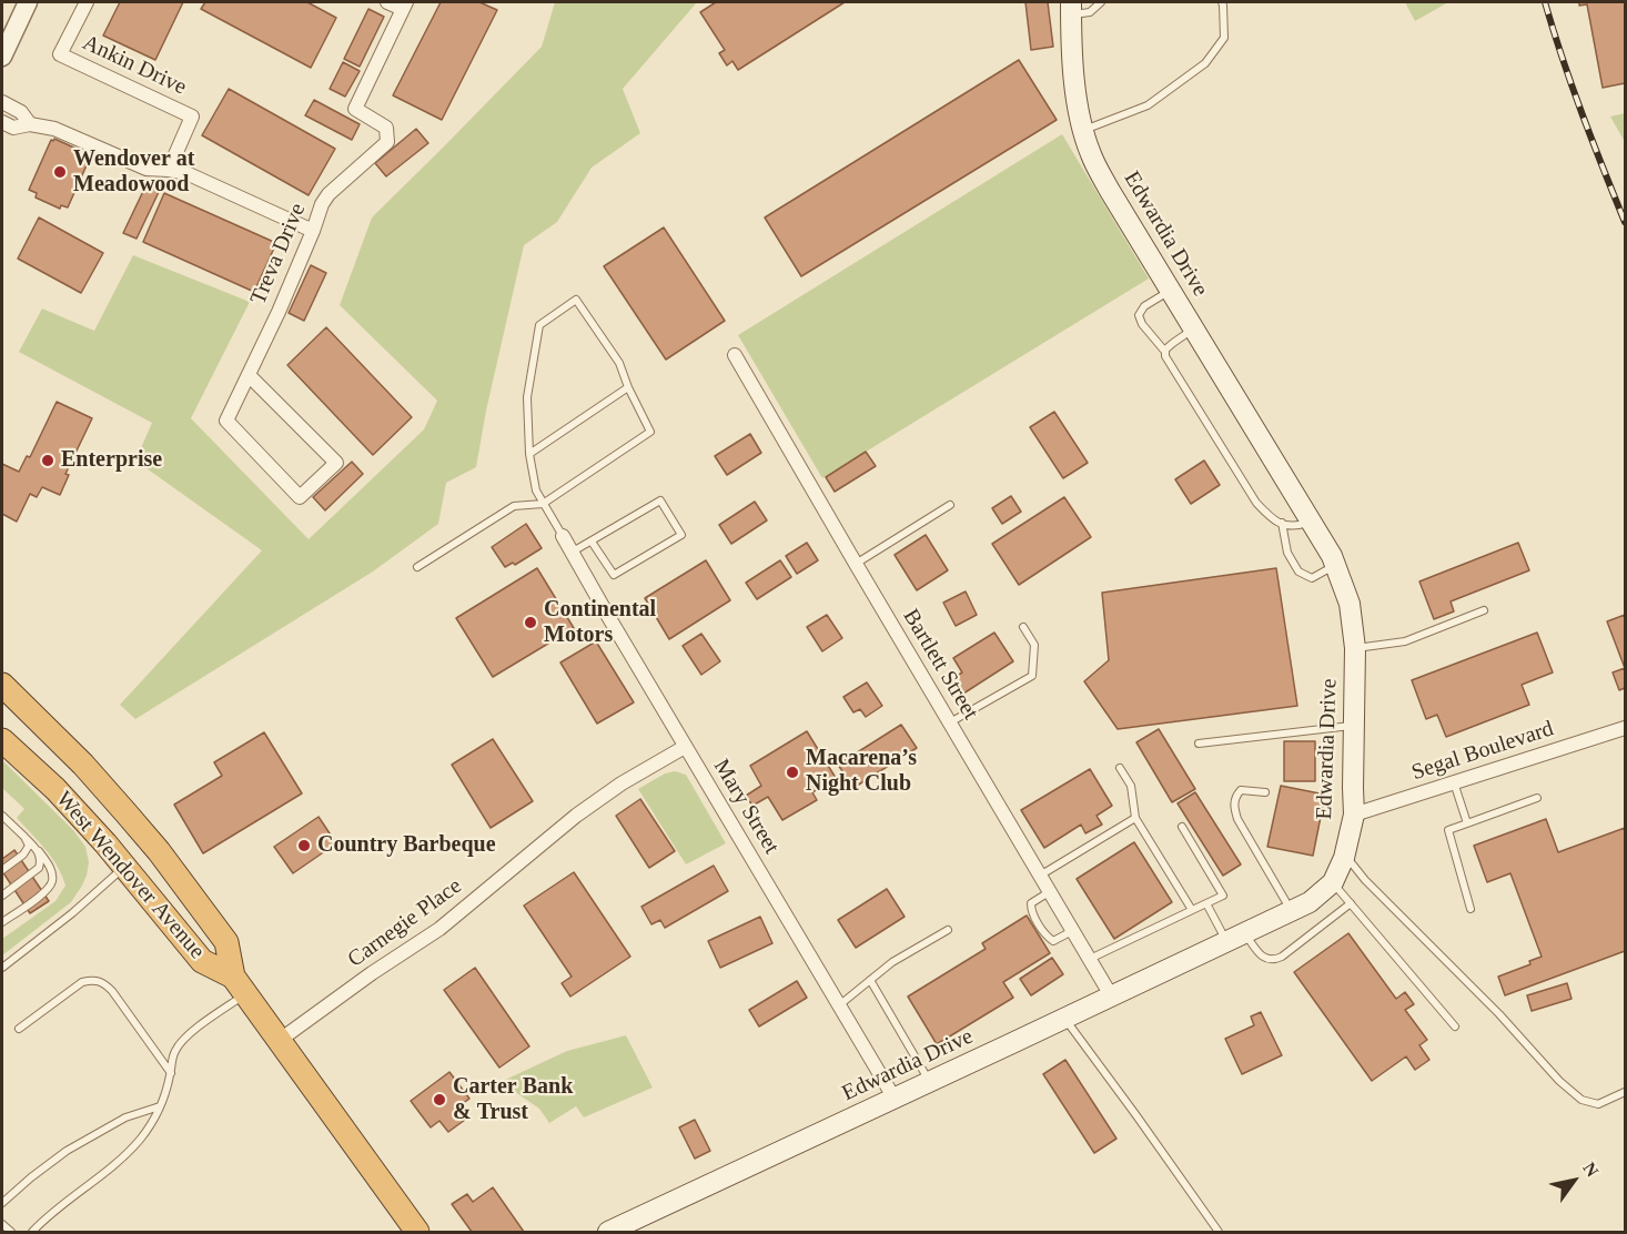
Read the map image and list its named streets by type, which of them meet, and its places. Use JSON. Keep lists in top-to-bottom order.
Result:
{
  "streets": {
    "highway": ["West Wendover Avenue"],
    "main road": ["Edwardia Drive"],
    "street": [
      "Ankin Drive",
      "Treva Drive",
      "Bartlett Street",
      "Segal Boulevard",
      "Mary Street",
      "Carnegie Place"
    ]
  },
  "crossings": [
    ["Edwardia Drive", "Bartlett Street"],
    ["Edwardia Drive", "Segal Boulevard"],
    ["Edwardia Drive", "Mary Street"],
    ["Mary Street", "Carnegie Place"],
    ["West Wendover Avenue", "Carnegie Place"]
  ],
  "places": [
    "Wendover at Meadowood",
    "Enterprise",
    "Continental Motors",
    "Macarena’s Night Club",
    "Country Barbeque",
    "Carter Bank & Trust"
  ],
  "north": "top right"
}
